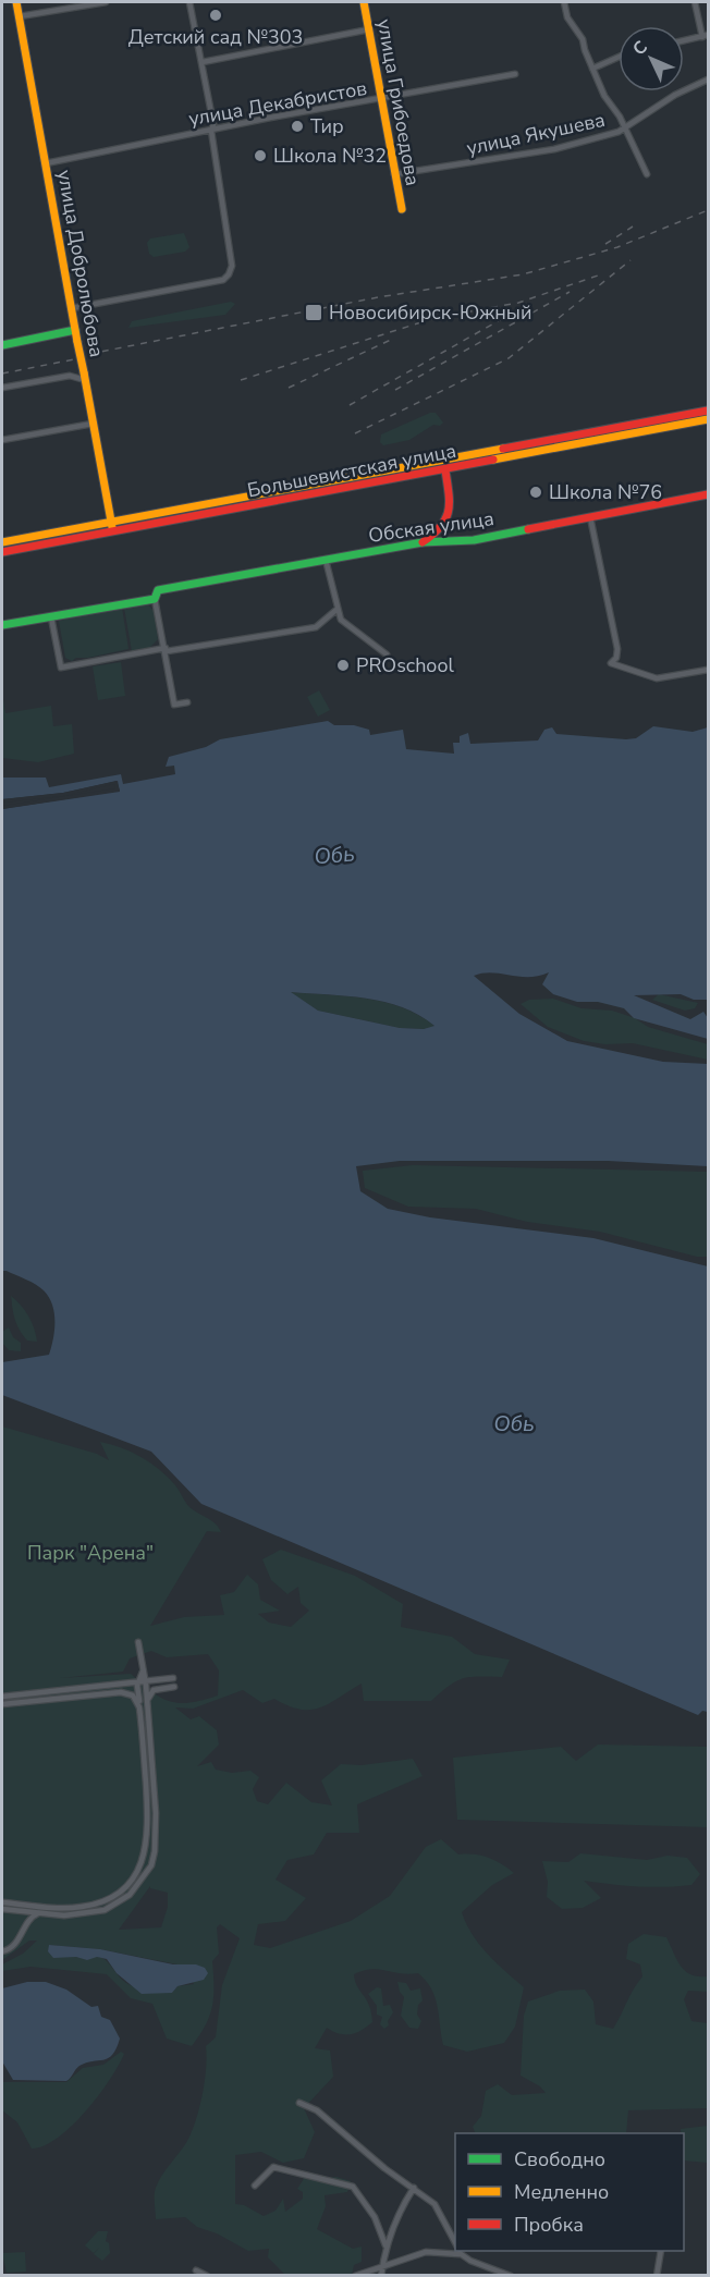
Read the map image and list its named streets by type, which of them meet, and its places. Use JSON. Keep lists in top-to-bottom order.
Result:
{
  "streets": {
    "main road": [
      "улица Грибоедова",
      "улица Добролюбова",
      "Большевистская улица",
      "Обская улица"
    ],
    "street": ["улица Декабристов", "улица Якушева"]
  },
  "crossings": [
    ["улица Грибоедова", "улица Декабристов"],
    ["улица Грибоедова", "улица Якушева"],
    ["улица Декабристов", "улица Добролюбова"],
    ["улица Добролюбова", "Большевистская улица"]
  ],
  "water": ["Обь"],
  "parks": ["Парк \"Арена\""],
  "places": {
    "other": [
      "Детский сад №303",
      "Тир",
      "Школа №32",
      "Школа №76",
      "PROschool"
    ],
    "transit": ["Новосибирск-Южный"]
  },
  "legend": ["Свободно", "Медленно", "Пробка"],
  "north": "top left"
}
